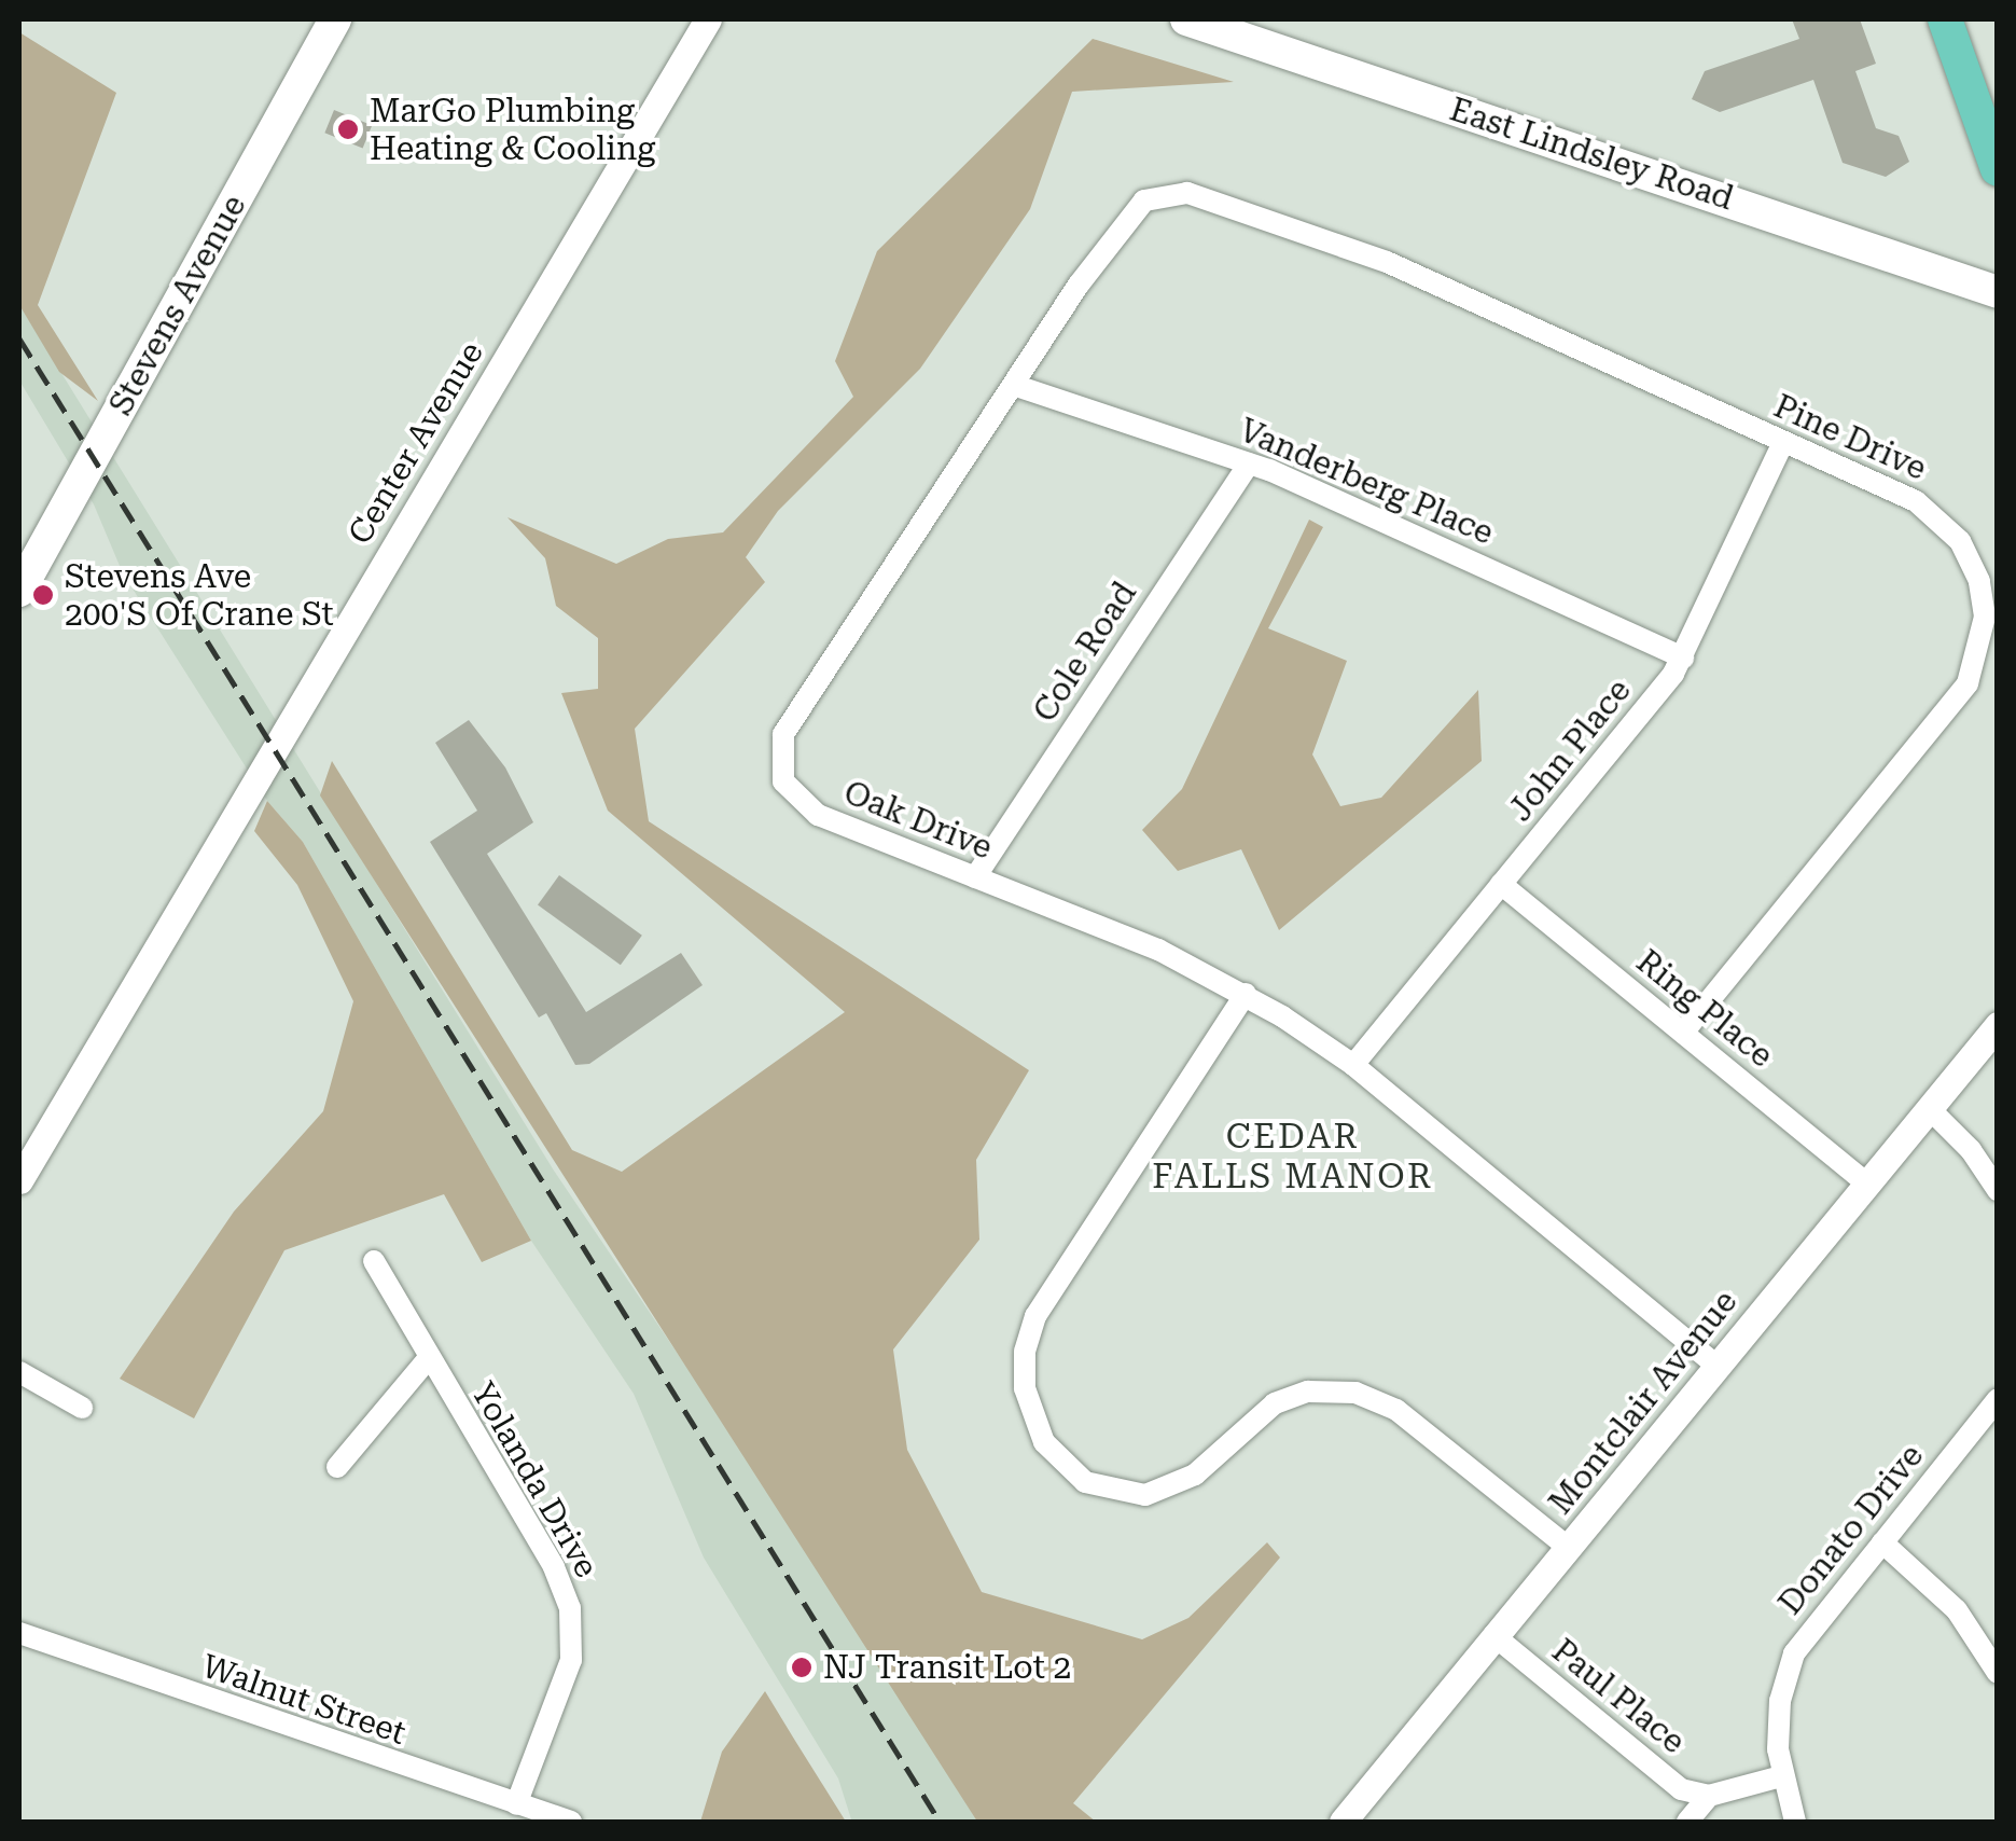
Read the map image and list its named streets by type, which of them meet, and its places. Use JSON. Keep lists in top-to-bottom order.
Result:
{
  "streets": {
    "main road": ["East Lindsley Road", "Stevens Avenue"],
    "street": [
      "Pine Drive",
      "Center Avenue",
      "Vanderberg Place",
      "Cole Road",
      "John Place",
      "Oak Drive",
      "Ring Place",
      "Montclair Avenue",
      "Yolanda Drive",
      "Donato Drive",
      "Paul Place",
      "Walnut Street"
    ]
  },
  "crossings": [
    ["Pine Drive", "John Place"],
    ["Pine Drive", "Oak Drive"],
    ["Pine Drive", "Ring Place"],
    ["Vanderberg Place", "Cole Road"],
    ["Vanderberg Place", "John Place"],
    ["Vanderberg Place", "Oak Drive"],
    ["Cole Road", "Oak Drive"],
    ["John Place", "Oak Drive"],
    ["John Place", "Ring Place"],
    ["Oak Drive", "Montclair Avenue"],
    ["Ring Place", "Montclair Avenue"],
    ["Montclair Avenue", "Paul Place"],
    ["Yolanda Drive", "Walnut Street"]
  ],
  "districts": ["CEDAR FALLS MANOR"],
  "places": ["MarGo Plumbing Heating & Cooling", "Stevens Ave 200'S Of Crane St", "NJ Transit Lot 2"]
}
